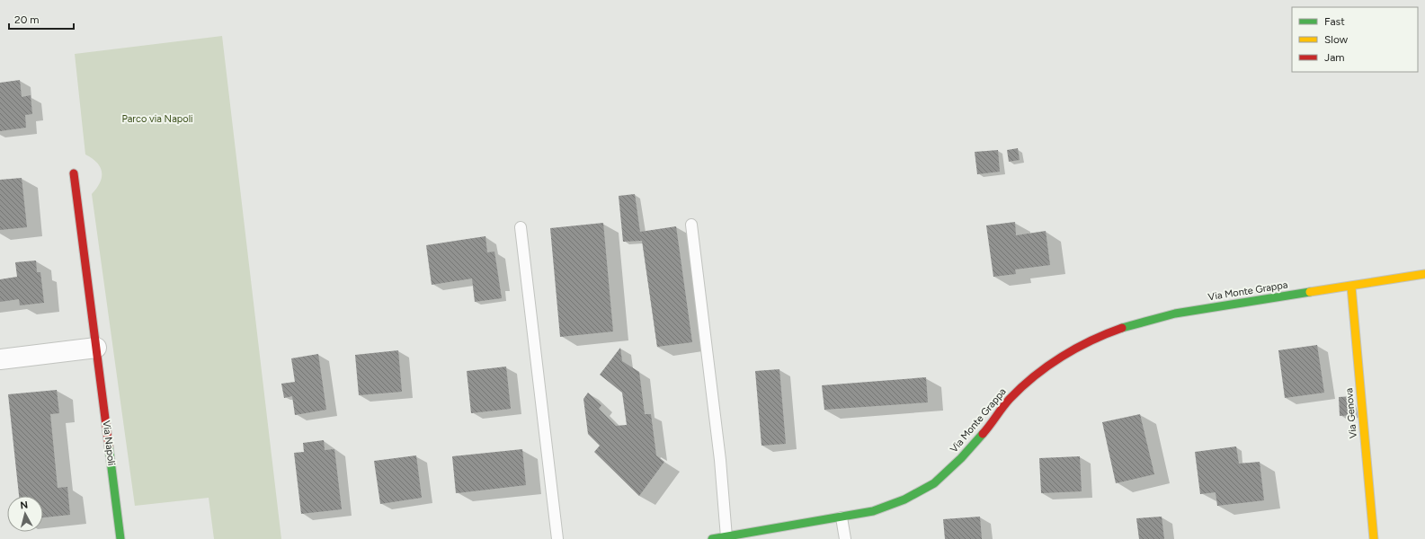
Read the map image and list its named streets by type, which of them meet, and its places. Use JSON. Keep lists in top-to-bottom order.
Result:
{
  "streets": {
    "street": ["Via Monte Grappa", "Via Genova", "Via Napoli"]
  },
  "crossings": [
    ["Via Monte Grappa", "Via Genova"]
  ],
  "parks": ["Parco via Napoli"],
  "legend": ["Fast", "Slow", "Jam"],
  "scale_bar": "20 m",
  "north": "top"
}
